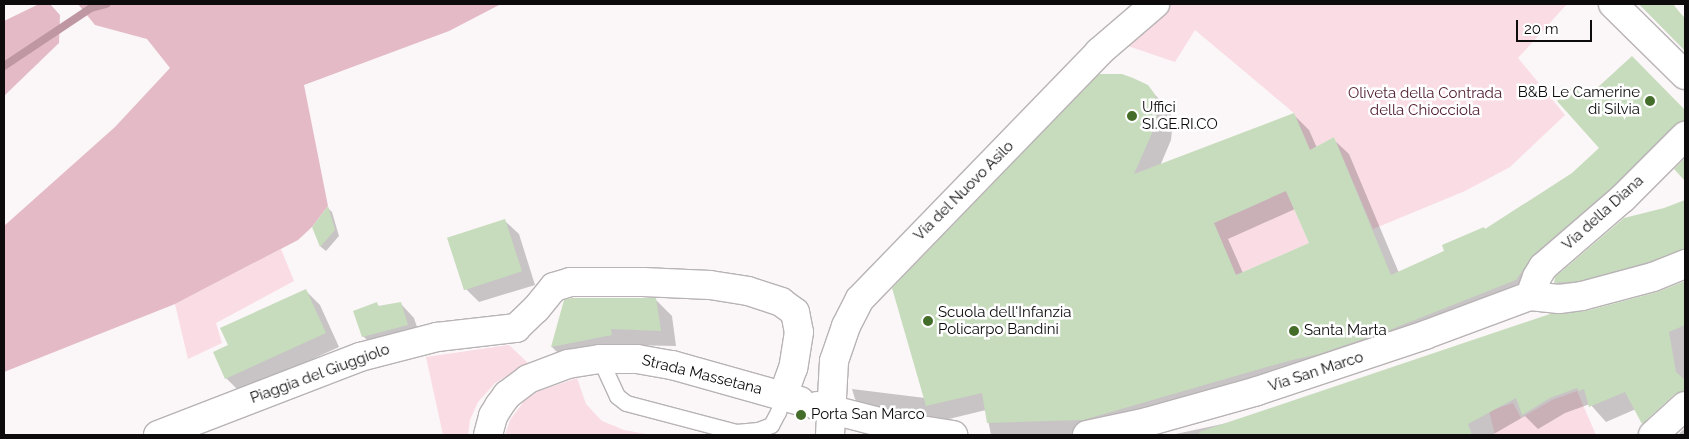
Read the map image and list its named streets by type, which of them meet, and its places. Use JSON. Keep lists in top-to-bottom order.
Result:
{
  "streets": {
    "street": [
      "Via del Nuovo Asilo",
      "Via della Diana",
      "Via San Marco",
      "Piaggia del Giuggiolo",
      "Strada Massetana"
    ]
  },
  "crossings": [
    ["Via del Nuovo Asilo", "Piaggia del Giuggiolo"],
    ["Via del Nuovo Asilo", "Strada Massetana"],
    ["Via della Diana", "Via San Marco"],
    ["Piaggia del Giuggiolo", "Strada Massetana"]
  ],
  "parks": ["Oliveta della Contrada della Chiocciola"],
  "places": [
    "B&B Le Camerine di Silvia",
    "Uffici SI.GE.RI.CO",
    "Scuola dell'Infanzia Policarpo Bandini",
    "Santa Marta",
    "Porta San Marco"
  ],
  "scale_bar": "20 m"
}
